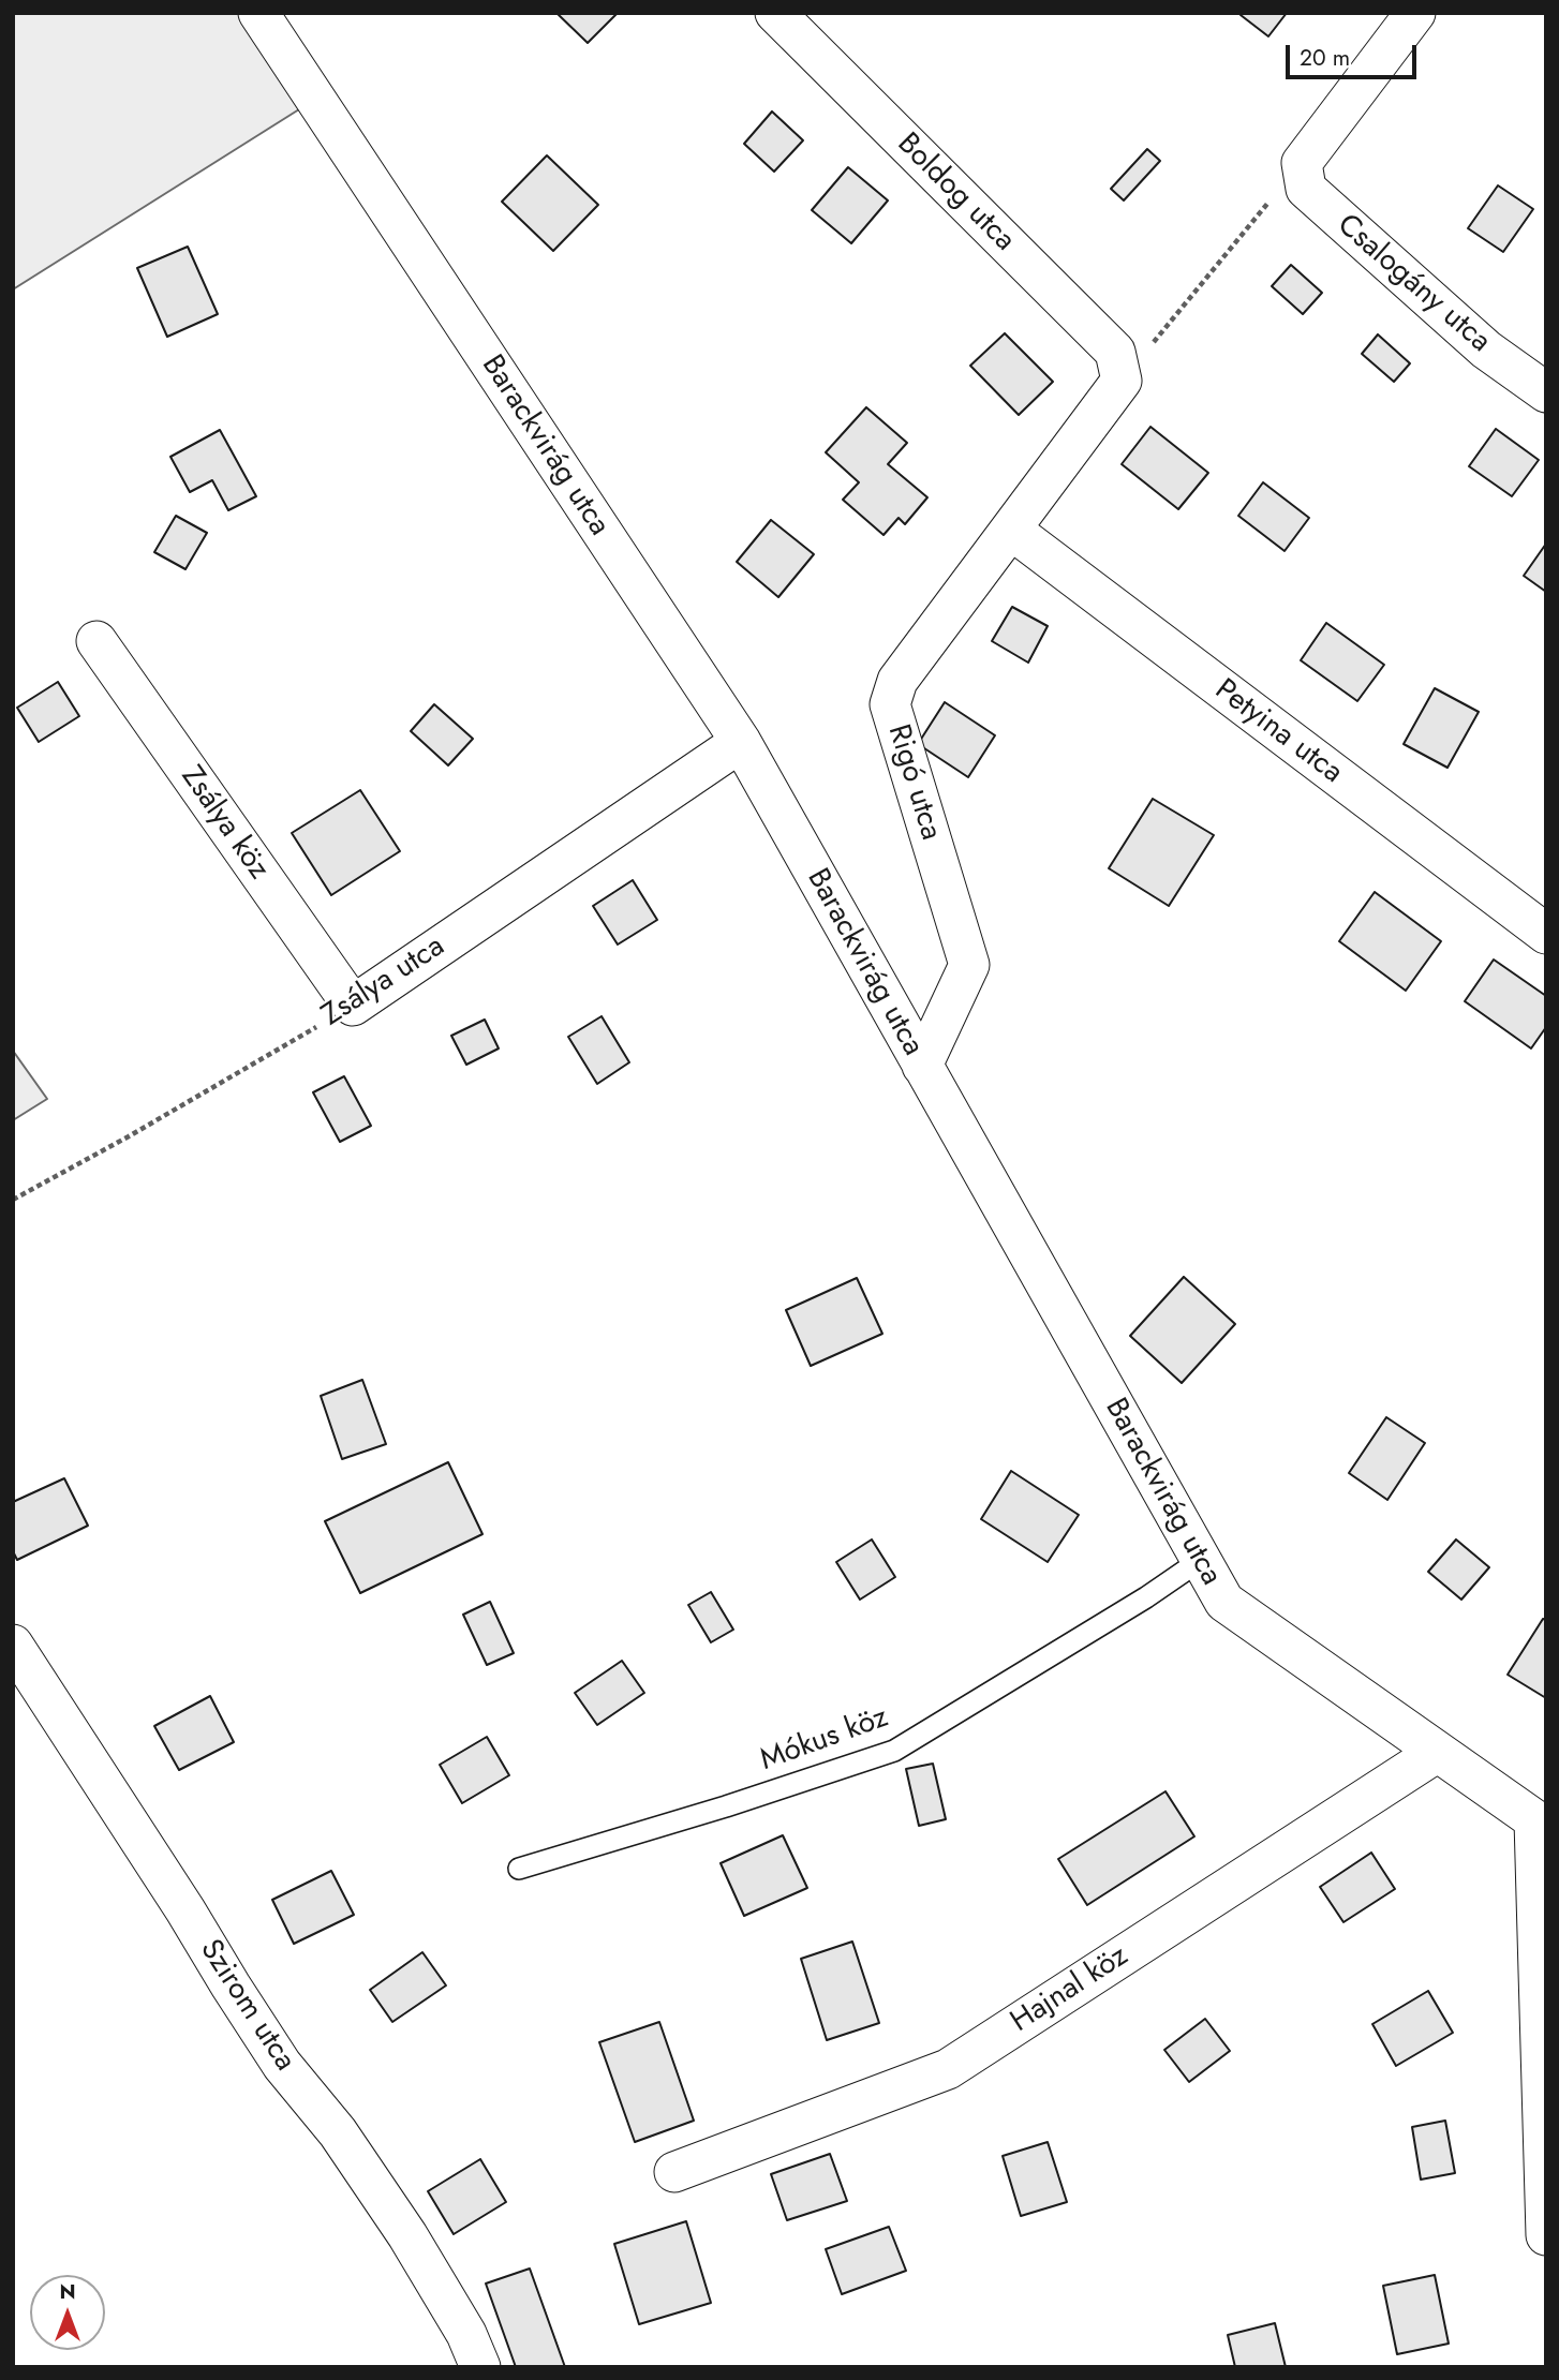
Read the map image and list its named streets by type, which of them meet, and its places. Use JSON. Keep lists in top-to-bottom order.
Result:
{
  "streets": {
    "street": [
      "Boldog utca",
      "Csalogány utca",
      "Barackvirág utca",
      "Petyina utca",
      "Rigó utca",
      "Zsálya köz",
      "Zsálya utca",
      "Hajnal köz",
      "Szirom utca"
    ],
    "lane": ["Mókus köz"]
  },
  "crossings": [
    ["Boldog utca", "Rigó utca"],
    ["Barackvirág utca", "Rigó utca"],
    ["Barackvirág utca", "Zsálya utca"],
    ["Barackvirág utca", "Mókus köz"],
    ["Barackvirág utca", "Hajnal köz"],
    ["Petyina utca", "Rigó utca"],
    ["Zsálya köz", "Zsálya utca"]
  ],
  "scale_bar": "20 m",
  "north": "top"
}
